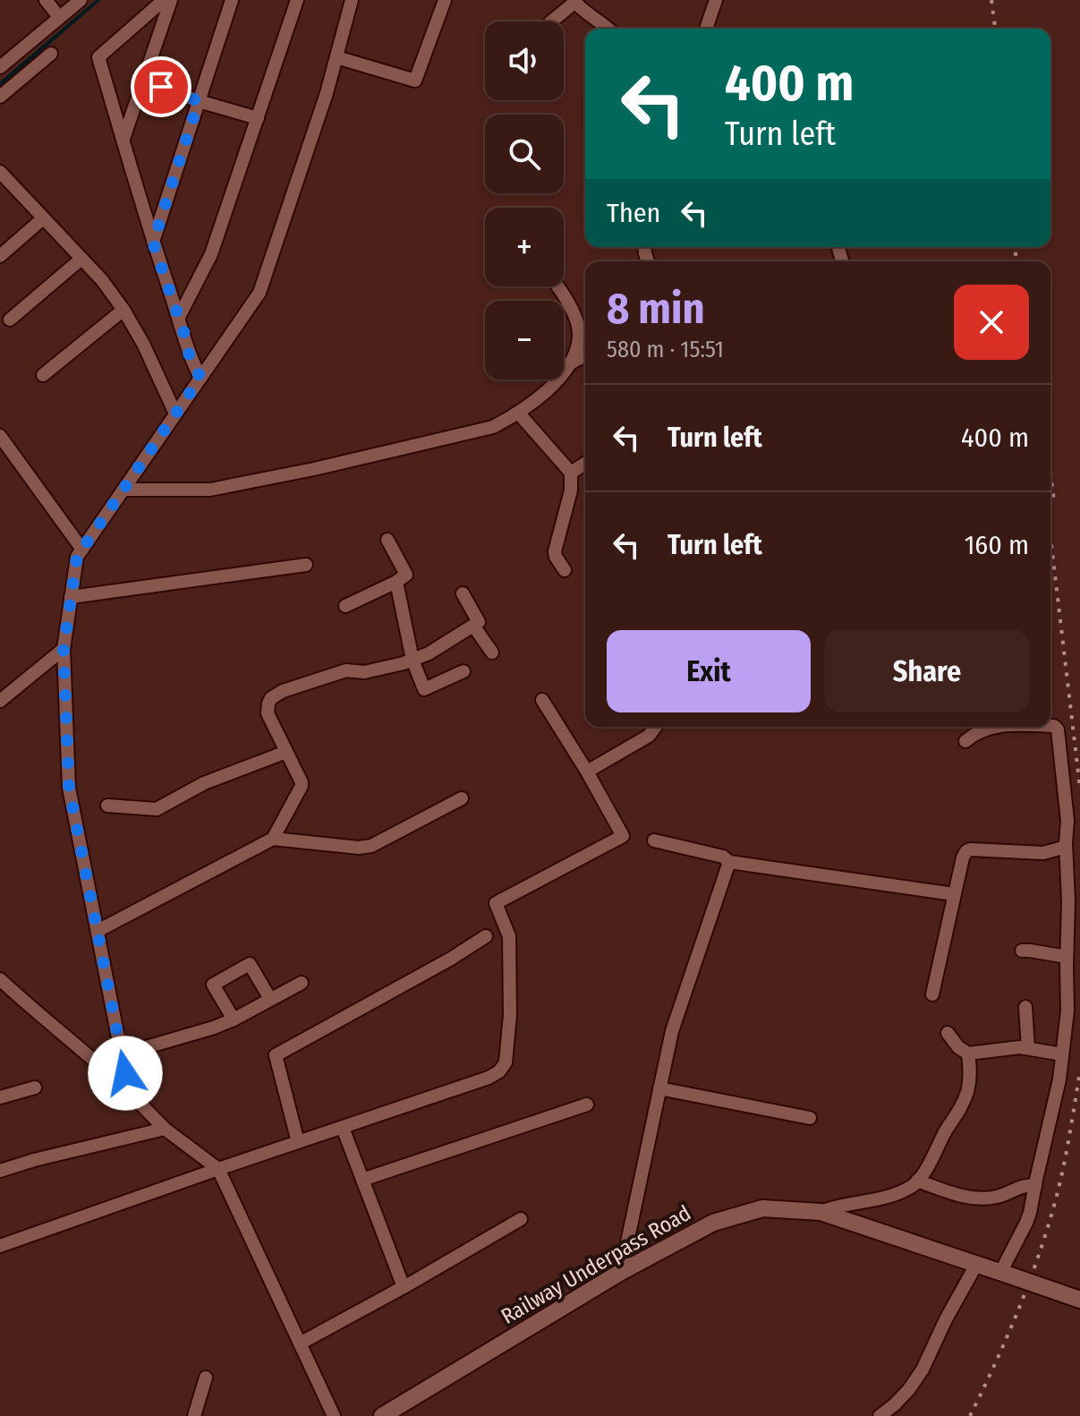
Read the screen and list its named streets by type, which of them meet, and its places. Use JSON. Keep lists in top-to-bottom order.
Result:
{
  "streets": {
    "street": ["Railway Underpass Road"]
  },
  "page": {
    "map_buttons": ["+", "−"],
    "turn": ["400 m", "Turn left"],
    "then": "Then",
    "heading": ["8 min", "580 m · 15:51"],
    "list": [
      {
        "name": "Turn left",
        "value": "400 m"
      },
      {
        "name": "Turn left",
        "value": "160 m"
      }
    ],
    "buttons": ["Exit", "Share"]
  }
}
